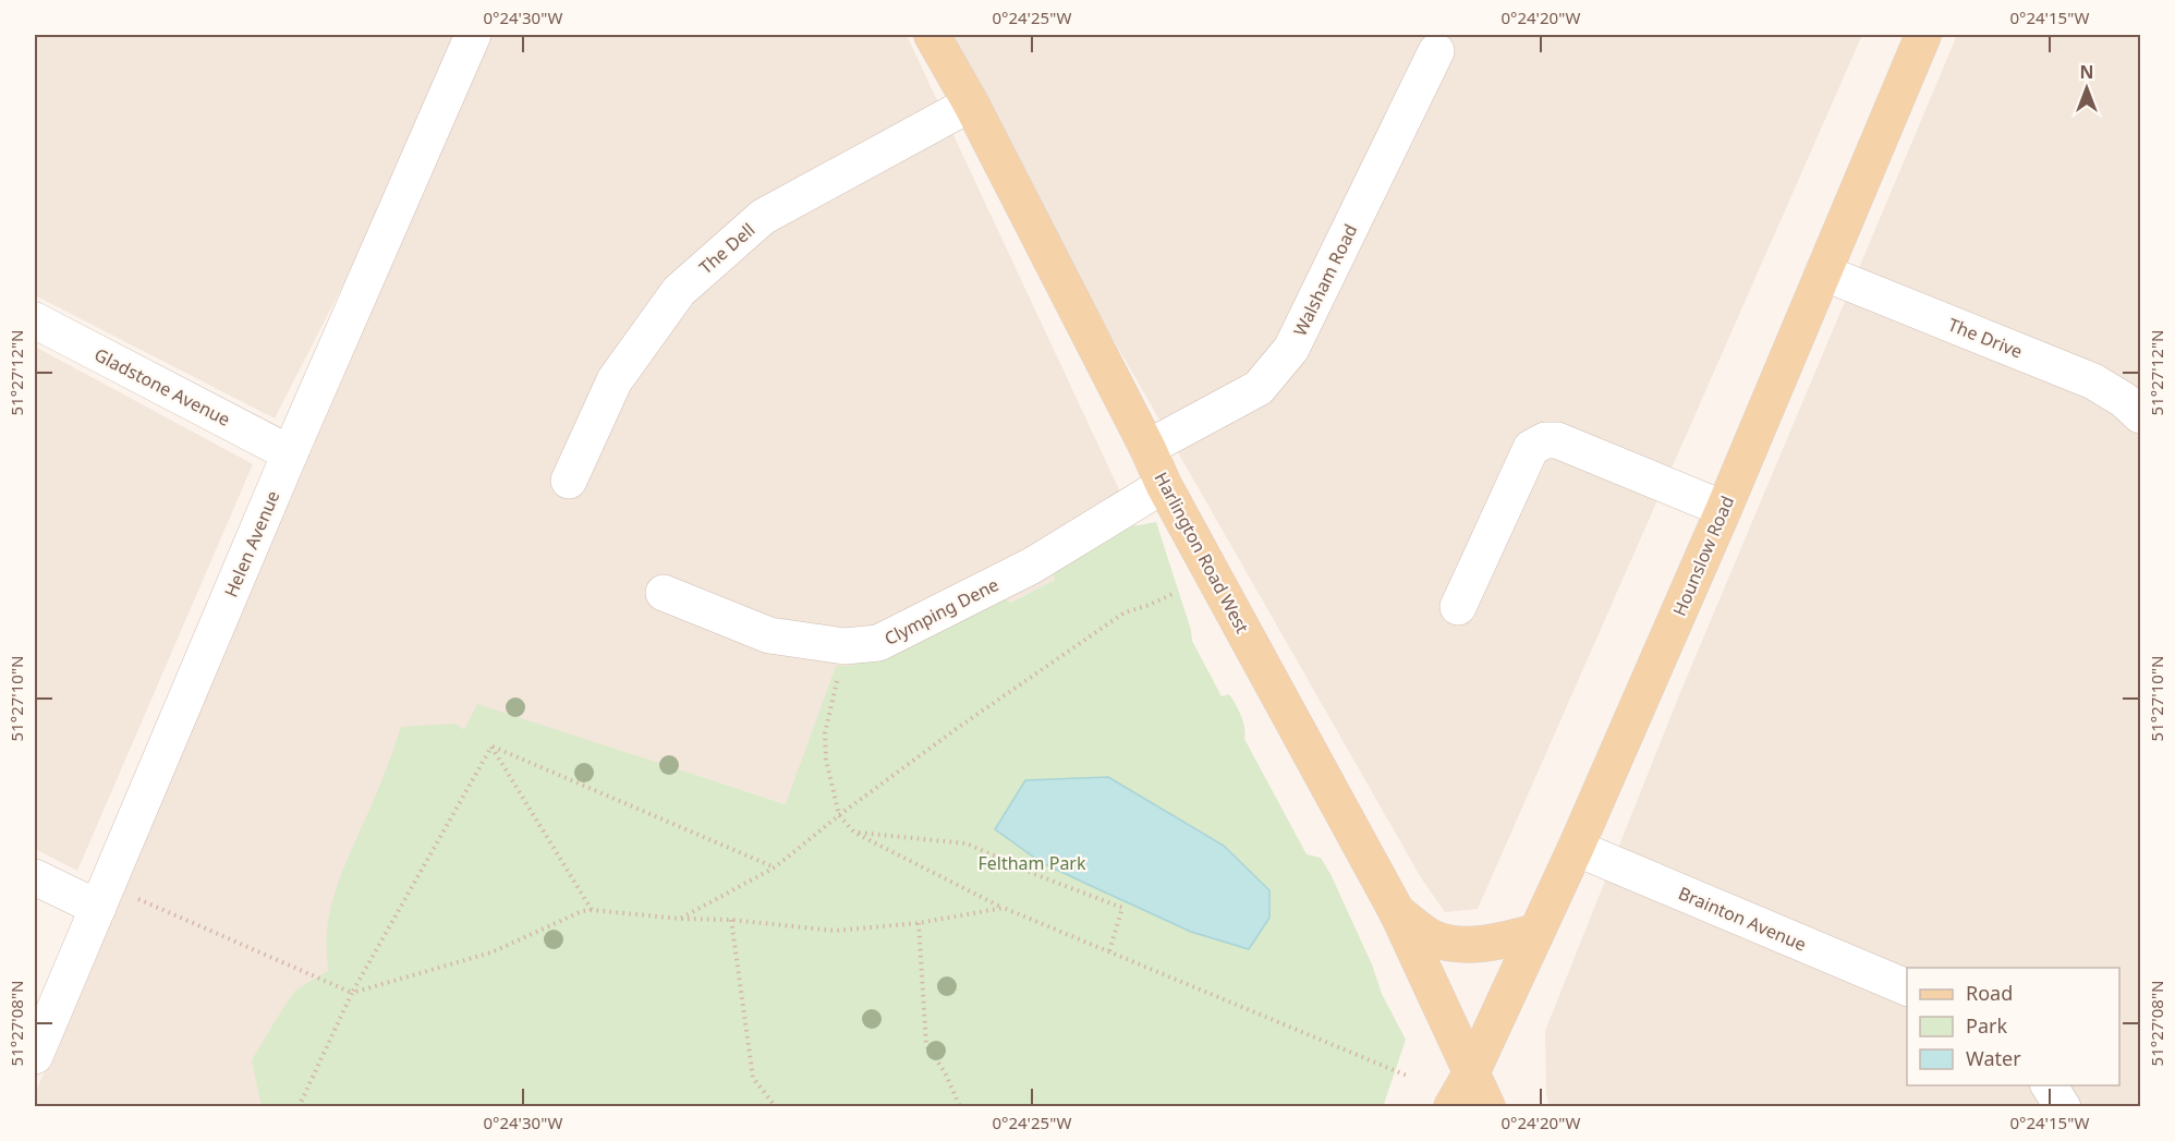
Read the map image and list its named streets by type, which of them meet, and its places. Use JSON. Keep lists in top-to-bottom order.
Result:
{
  "streets": {
    "main road": ["Harlington Road West", "Hounslow Road"],
    "street": [
      "The Dell",
      "Walsham Road",
      "The Drive",
      "Gladstone Avenue",
      "Helen Avenue",
      "Clymping Dene",
      "Brainton Avenue"
    ]
  },
  "crossings": [
    ["The Dell", "Harlington Road West"],
    ["Walsham Road", "Harlington Road West"],
    ["The Drive", "Hounslow Road"],
    ["Gladstone Avenue", "Helen Avenue"],
    ["Harlington Road West", "Hounslow Road"],
    ["Harlington Road West", "Clymping Dene"],
    ["Hounslow Road", "Brainton Avenue"]
  ],
  "parks": ["Feltham Park"],
  "legend": ["Road", "Park", "Water"],
  "north": "top",
  "coordinates": [
    "0°24'30\"W",
    "0°24'25\"W",
    "0°24'20\"W",
    "0°24'15\"W",
    "51°27'12\"N",
    "51°27'10\"N",
    "51°27'08\"N"
  ]
}
